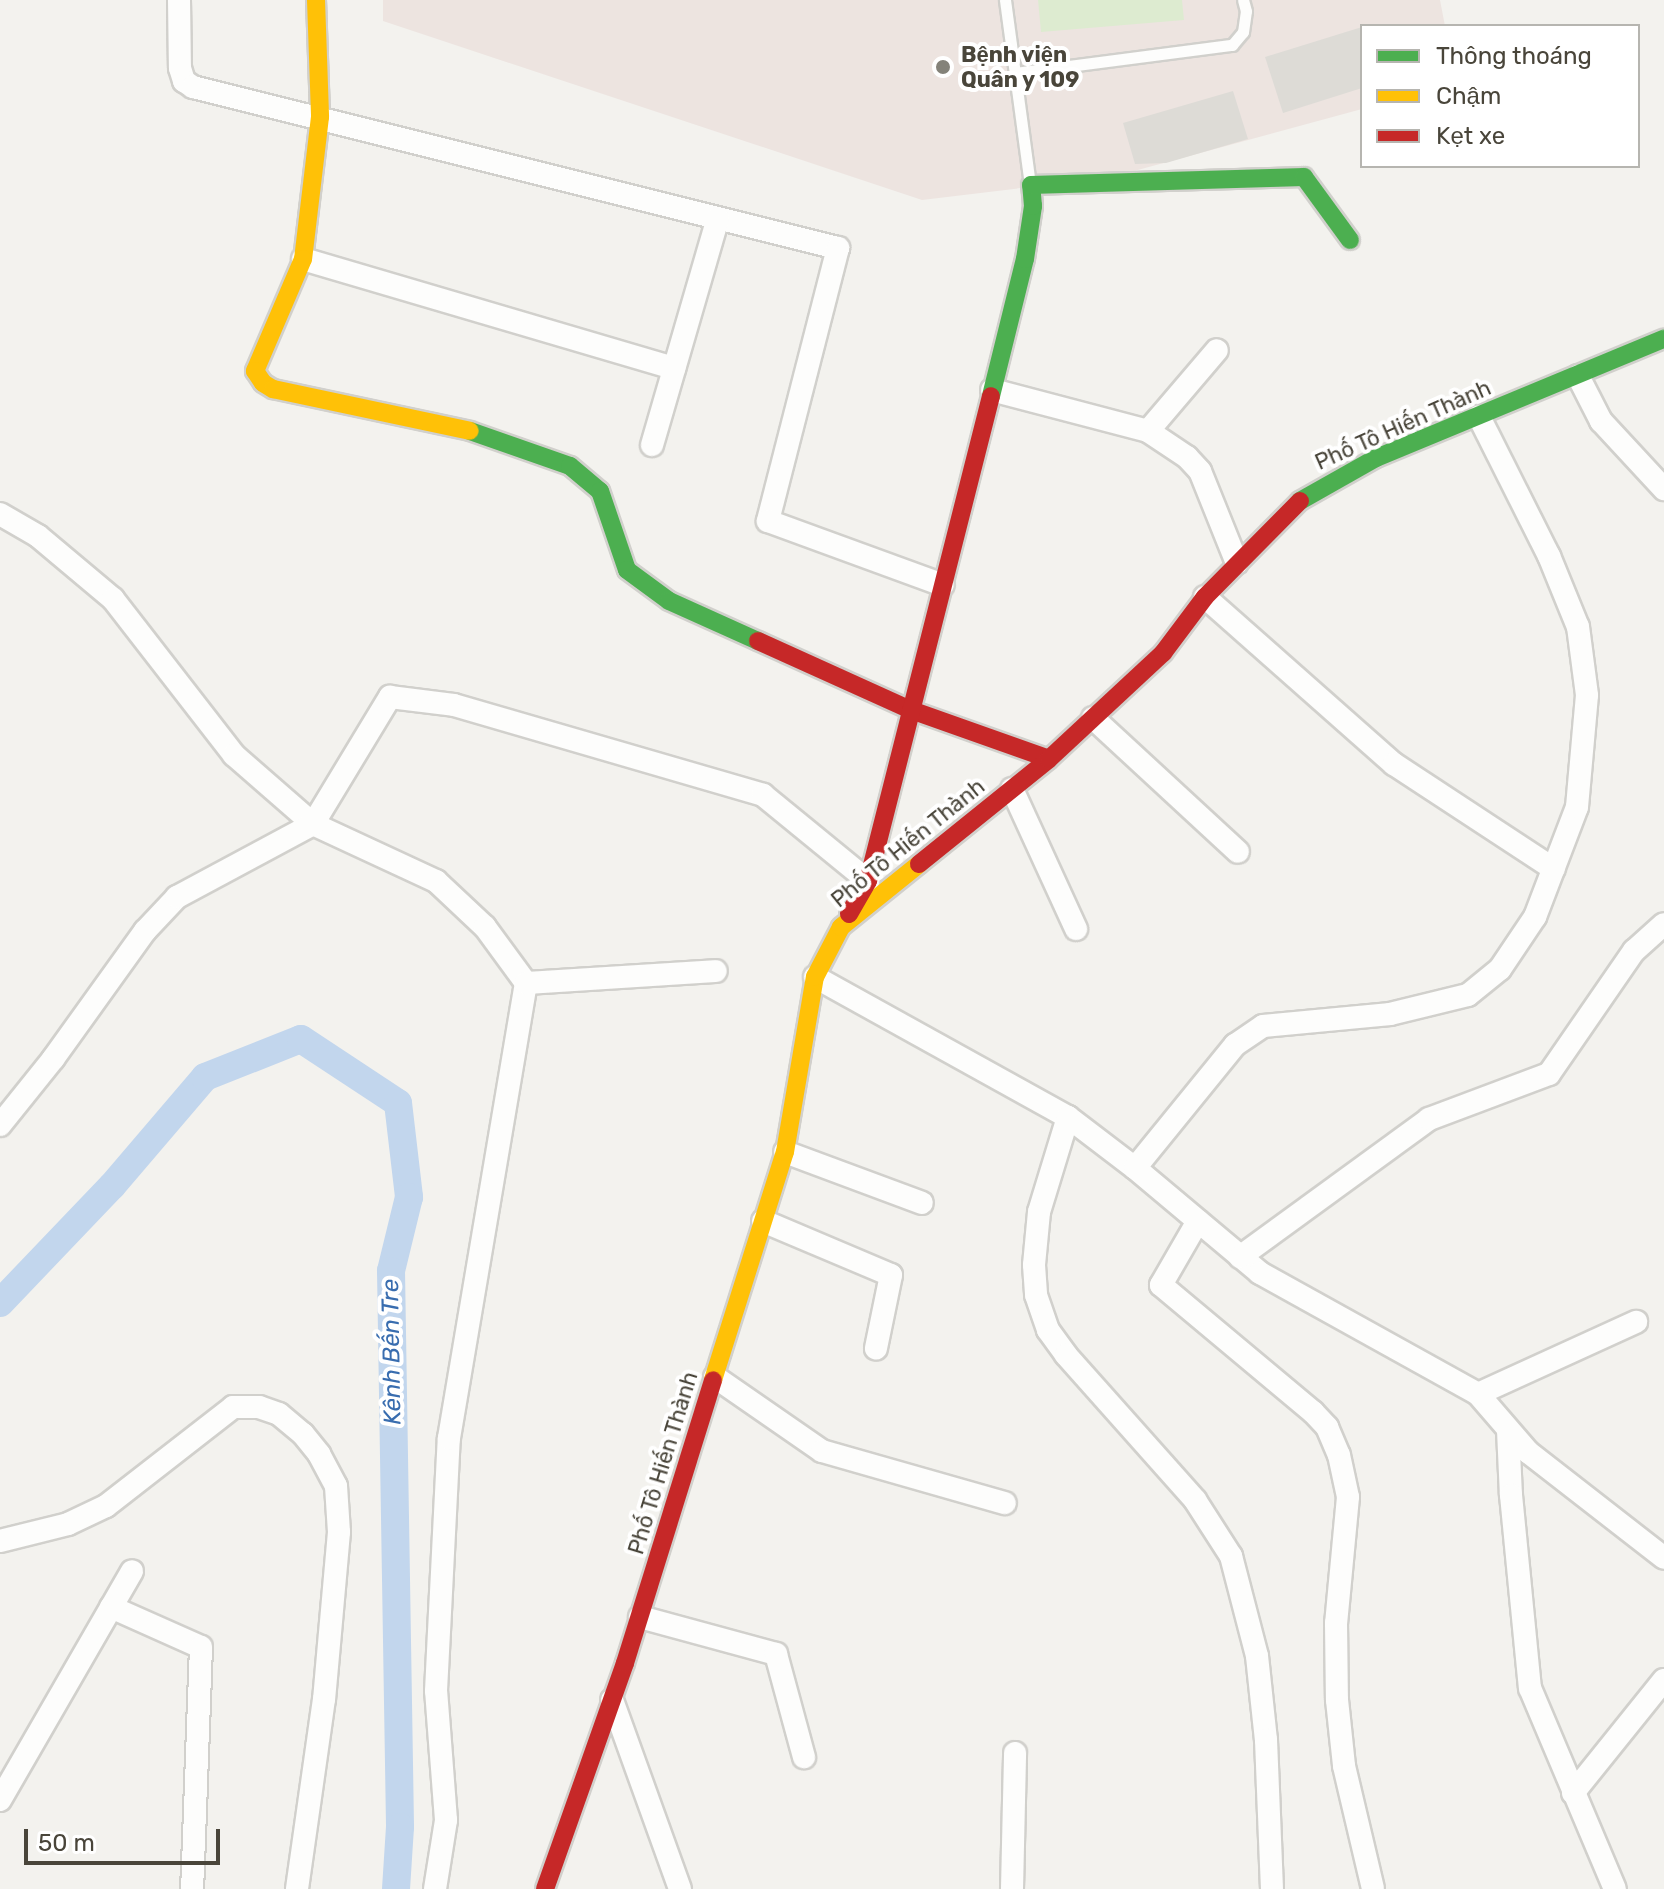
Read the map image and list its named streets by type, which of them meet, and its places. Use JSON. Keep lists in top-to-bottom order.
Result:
{
  "streets": {
    "street": ["Phố Tô Hiến Thành"]
  },
  "water": ["Kênh Bến Tre"],
  "places": ["Bệnh viện Quân y 109"],
  "legend": ["Thông thoáng", "Chậm", "Kẹt xe"],
  "scale_bar": "50 m"
}
